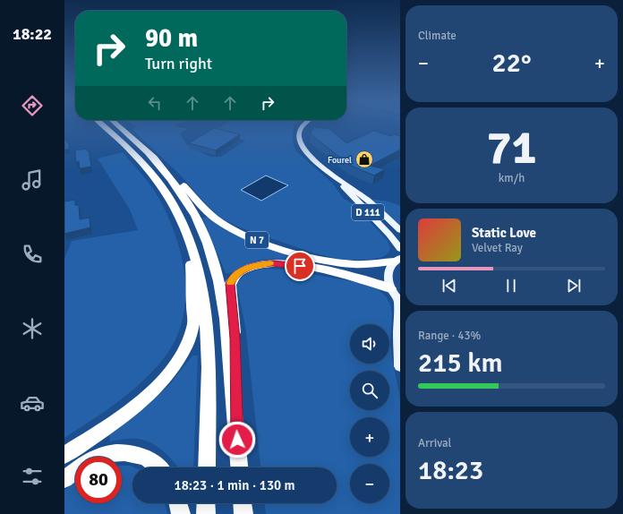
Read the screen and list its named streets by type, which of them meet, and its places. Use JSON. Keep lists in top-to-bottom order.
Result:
{
  "streets": {
    "highway": ["N 7"],
    "main road": ["D 111"]
  },
  "places": {
    "shop": ["Fourel"]
  },
  "page": {
    "tabs": "18:22",
    "tile": [
      "Climate",
      ["71", "km/h"],
      ["Range · 43%", "215 km"],
      ["Arrival", "18:23"]
    ],
    "turn": ["90 m", "Turn right"],
    "heat": ["−", "22°", "+"],
    "song": ["Static Love", "Velvet Ray"],
    "map_buttons": ["+", "−"],
    "limit": "80",
    "trip": "18:23 · 1 min · 130 m"
  }
}
